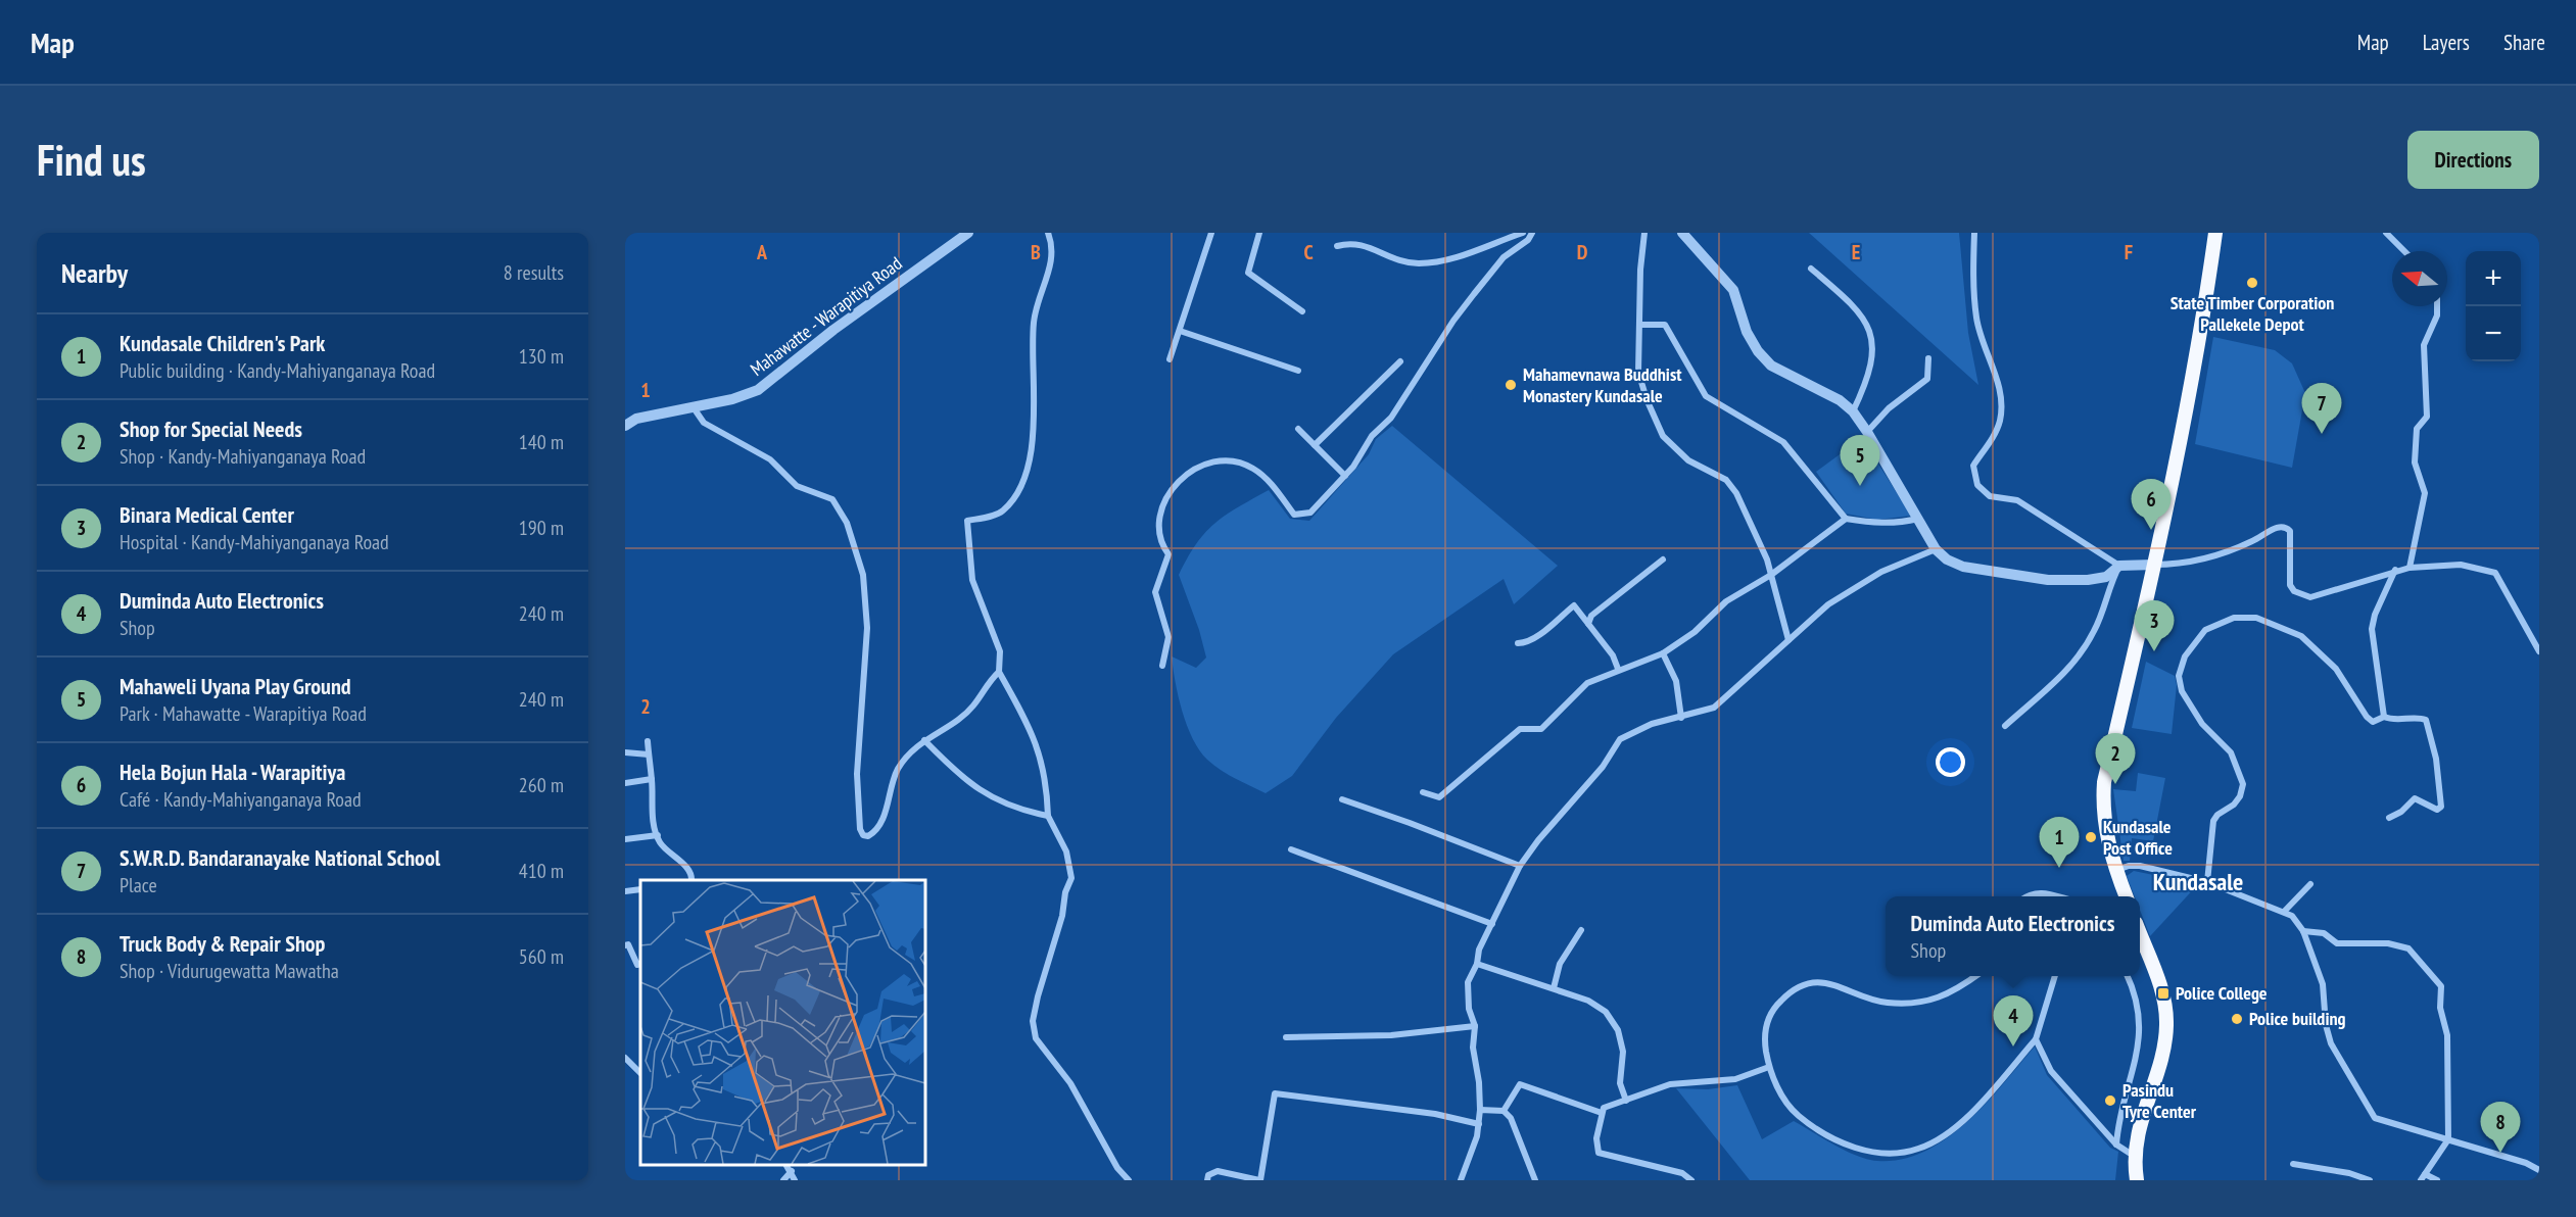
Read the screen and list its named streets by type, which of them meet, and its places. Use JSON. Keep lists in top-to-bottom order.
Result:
{
  "streets": {
    "street": ["Mahawatte - Warapitiya Road"]
  },
  "districts": ["Kundasale"],
  "places": {
    "other": [
      "State Timber Corporation Pallekele Depot",
      "Mahamevnawa Buddhist Monastery Kundasale",
      "Kundasale Post Office",
      "Police building",
      "Pasindu Tyre Center"
    ],
    "transit": ["Police College"]
  },
  "north": "left",
  "page": {
    "header": "Map",
    "nav": ["Map", "Layers", "Share"],
    "buttons": "Directions",
    "title": "Find us",
    "heading": ["Nearby", "8 results"],
    "map_buttons": ["+", "−"],
    "list": [
      {
        "mark": "1",
        "name": "Kundasale Children's Park",
        "note": "Public building · Kandy-Mahiyanganaya Road",
        "value": "130 m"
      },
      {
        "mark": "2",
        "name": "Shop for Special Needs",
        "note": "Shop · Kandy-Mahiyanganaya Road",
        "value": "140 m"
      },
      {
        "mark": "3",
        "name": "Binara Medical Center",
        "note": "Hospital · Kandy-Mahiyanganaya Road",
        "value": "190 m"
      },
      {
        "mark": "4",
        "name": "Duminda Auto Electronics",
        "note": "Shop",
        "value": "240 m"
      },
      {
        "mark": "5",
        "name": "Mahaweli Uyana Play Ground",
        "note": "Park · Mahawatte - Warapitiya Road",
        "value": "240 m"
      },
      {
        "mark": "6",
        "name": "Hela Bojun Hala - Warapitiya",
        "note": "Café · Kandy-Mahiyanganaya Road",
        "value": "260 m"
      },
      {
        "mark": "7",
        "name": "S.W.R.D. Bandaranayake National School",
        "note": "Place",
        "value": "410 m"
      },
      {
        "mark": "8",
        "name": "Truck Body & Repair Shop",
        "note": "Shop · Vidurugewatta Mawatha",
        "value": "560 m"
      }
    ],
    "pins": [
      "7",
      "5",
      "6",
      "3",
      "2",
      "1",
      "4",
      "8"
    ],
    "popup": ["Duminda Auto Electronics", "Shop"]
  },
  "grid": {
    "columns": [
      "A",
      "B",
      "C",
      "D",
      "E",
      "F"
    ],
    "rows": ["1", "2"]
  }
}
